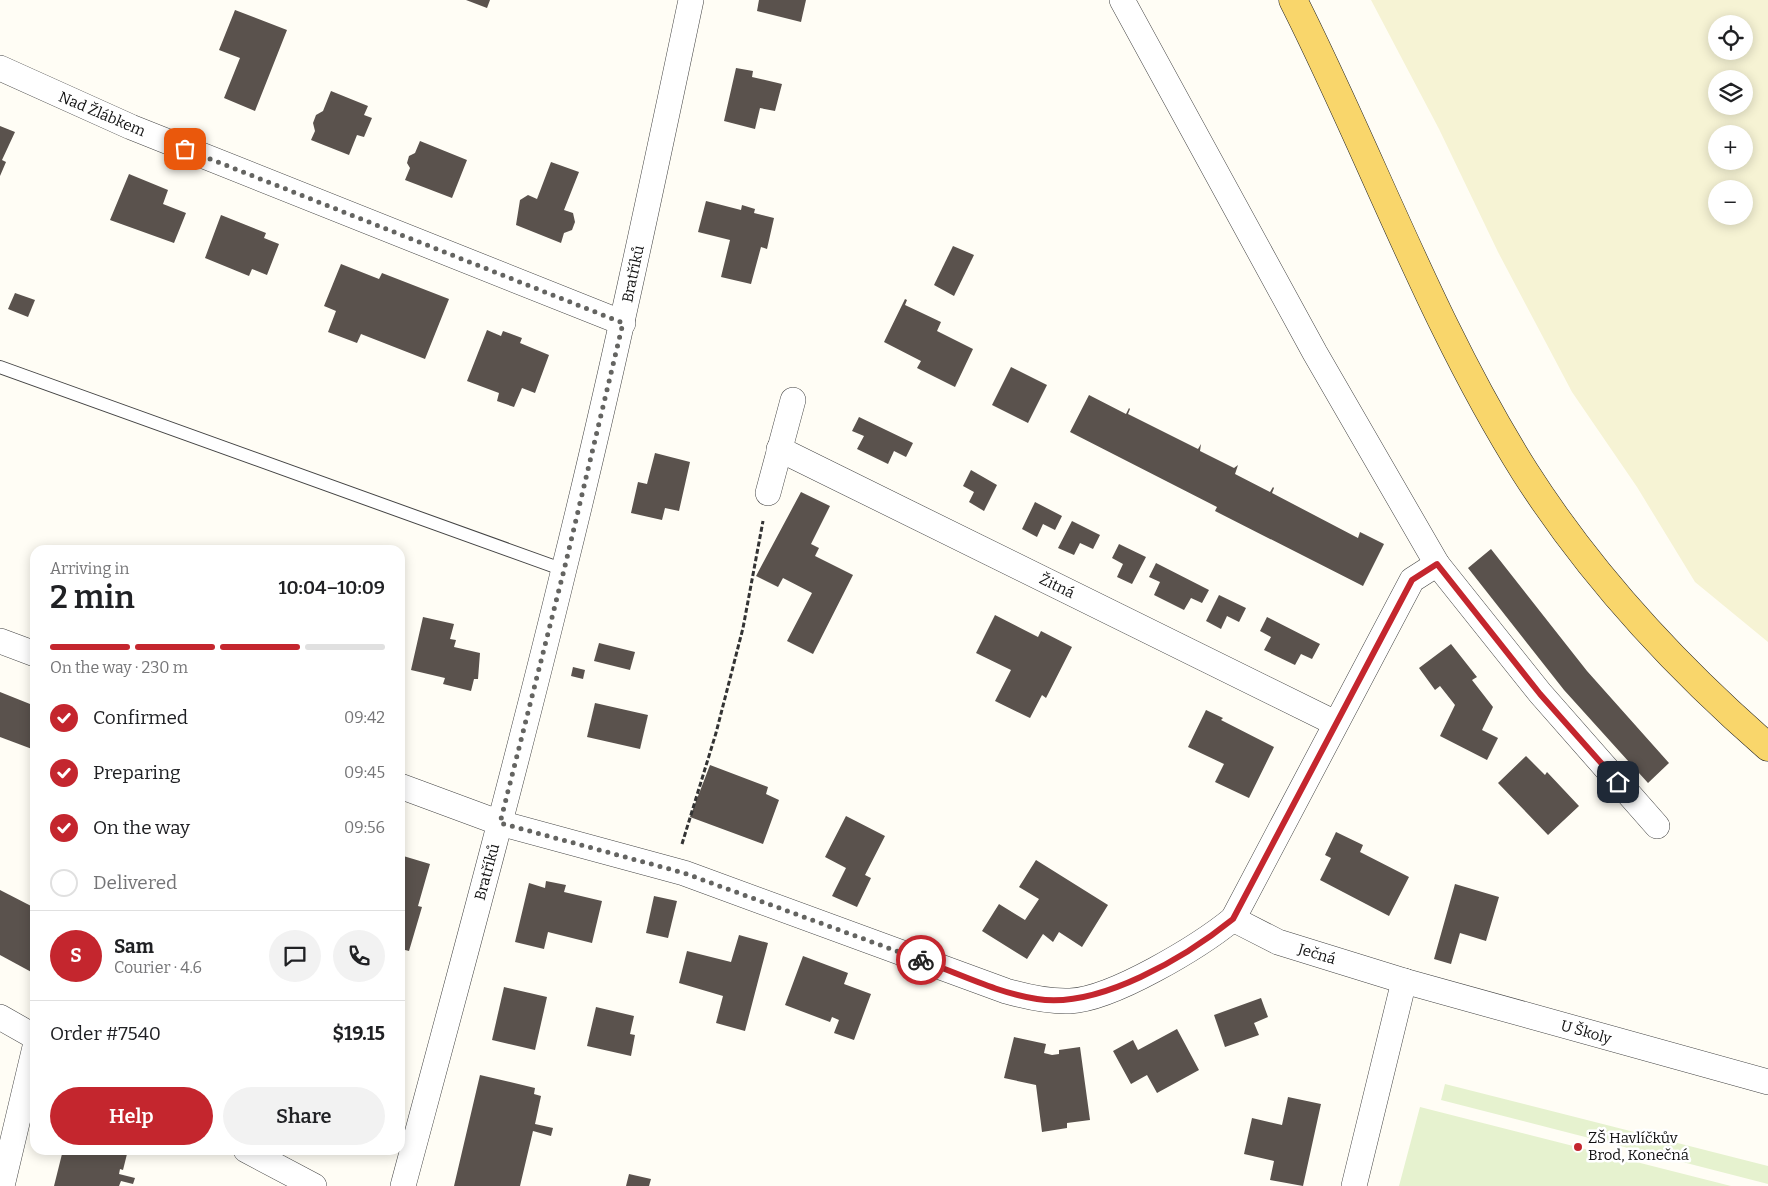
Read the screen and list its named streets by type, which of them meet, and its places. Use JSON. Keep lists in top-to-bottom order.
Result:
{
  "streets": {
    "street": [
      "Nad Žlábkem",
      "Bratříků",
      "Žitná",
      "Ječná",
      "U Školy"
    ]
  },
  "crossings": [
    ["Nad Žlábkem", "Bratříků"],
    ["Ječná", "U Školy"]
  ],
  "places": ["ZŠ Havlíčkův Brod, Konečná"],
  "page": {
    "map_buttons": ["+", "−"],
    "heading": ["2 min", "Arriving in", "10:04–10:09"],
    "panel": [
      "Sam",
      "Courier · 4.6",
      "Order #7540",
      "$19.15"
    ],
    "bar": "On the way · 230 m",
    "list": [
      ["Confirmed", "09:42"],
      ["Preparing", "09:45"],
      ["On the way", "09:56"],
      "Delivered"
    ],
    "round": "S",
    "buttons": ["Help", "Share"]
  }
}
